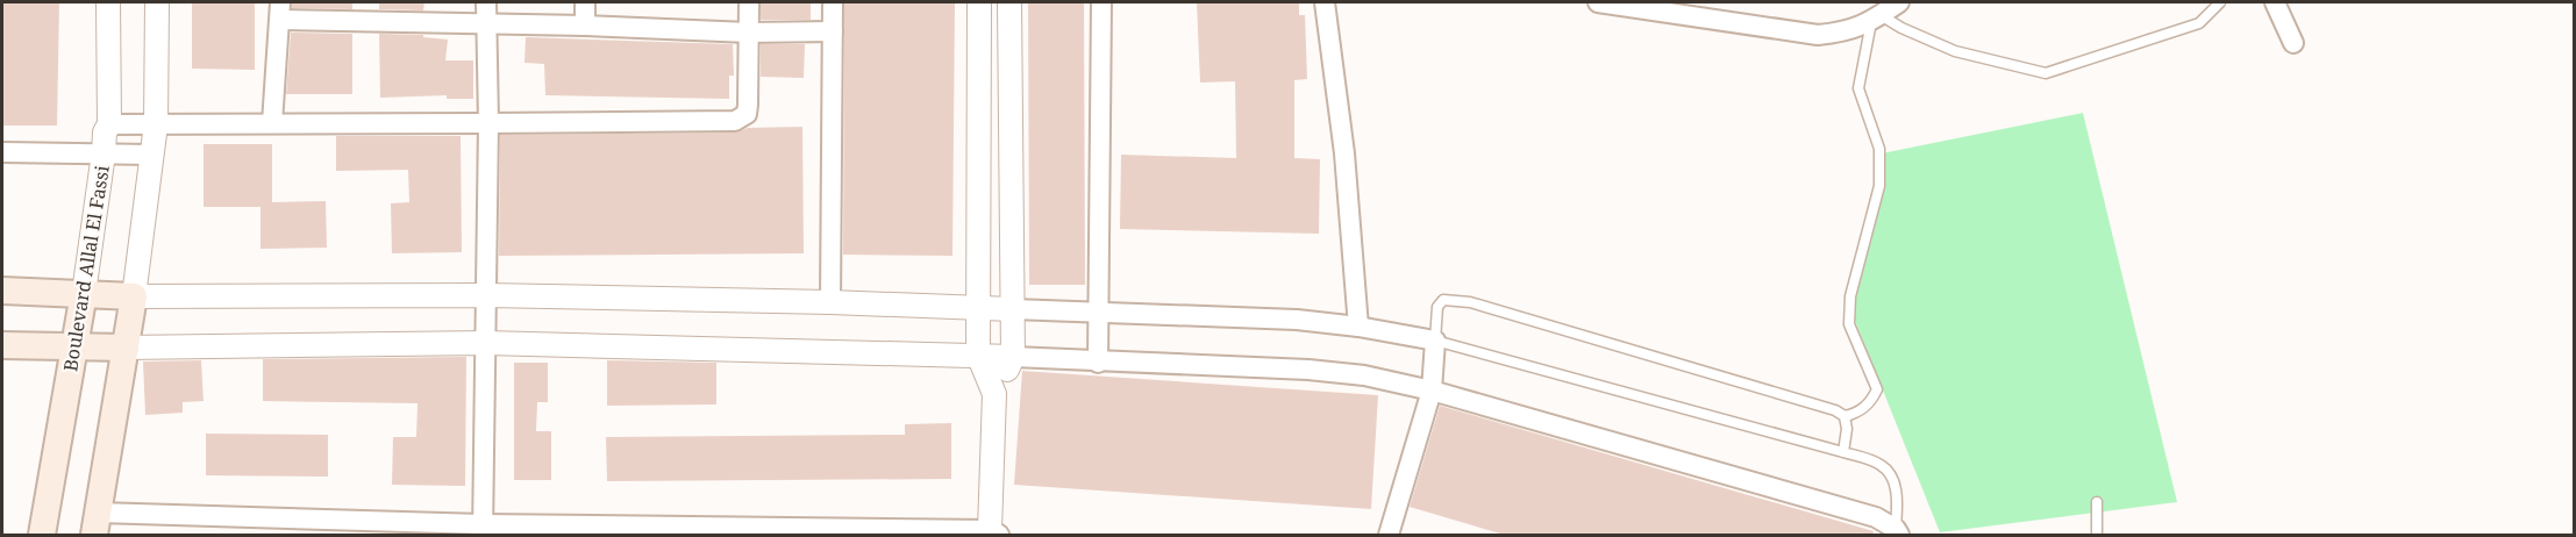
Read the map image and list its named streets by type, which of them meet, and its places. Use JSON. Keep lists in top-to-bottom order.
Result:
{
  "streets": {
    "main road": ["Boulevard Allal El Fassi"]
  }
}
